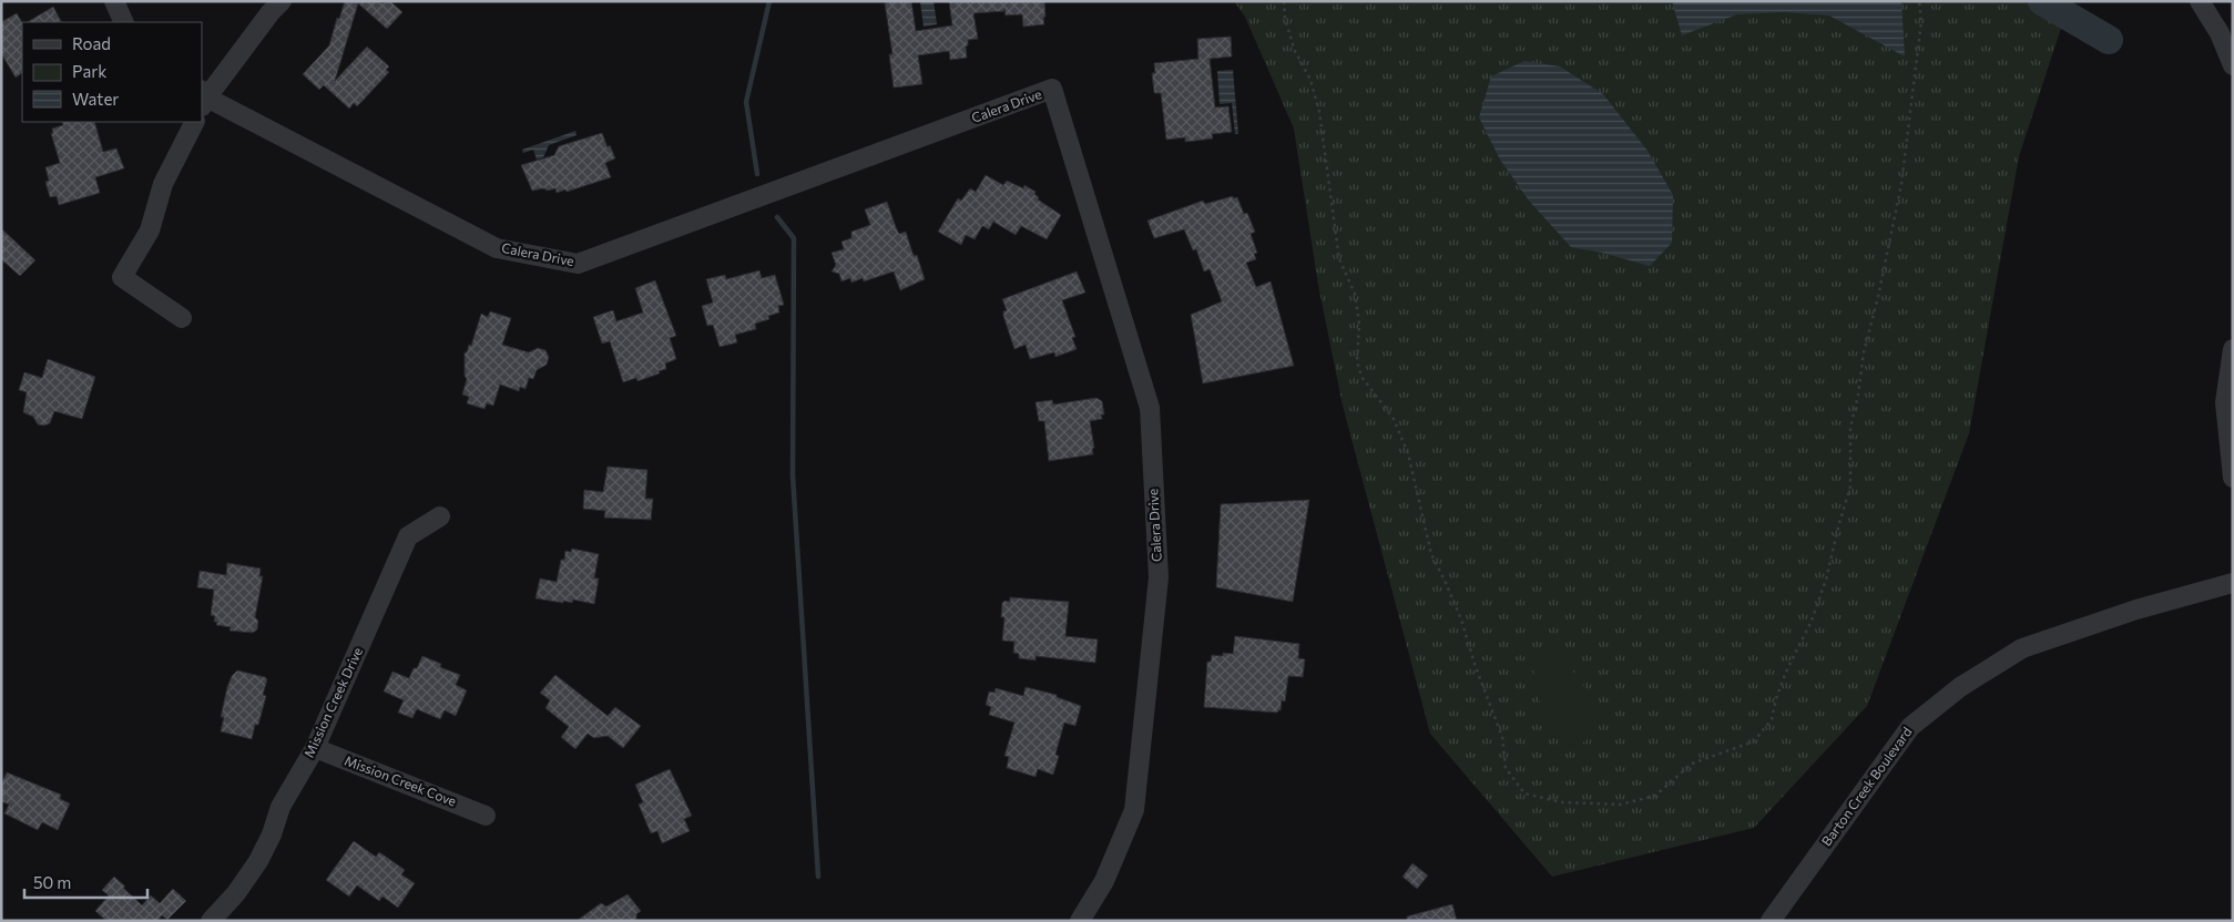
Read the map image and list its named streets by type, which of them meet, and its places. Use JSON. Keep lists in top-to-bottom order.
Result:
{
  "streets": {
    "street": [
      "Calera Drive",
      "Mission Creek Drive",
      "Mission Creek Cove",
      "Barton Creek Boulevard"
    ]
  },
  "crossings": [
    ["Mission Creek Drive", "Mission Creek Cove"]
  ],
  "legend": ["Road", "Park", "Water"],
  "scale_bar": "50 m"
}
